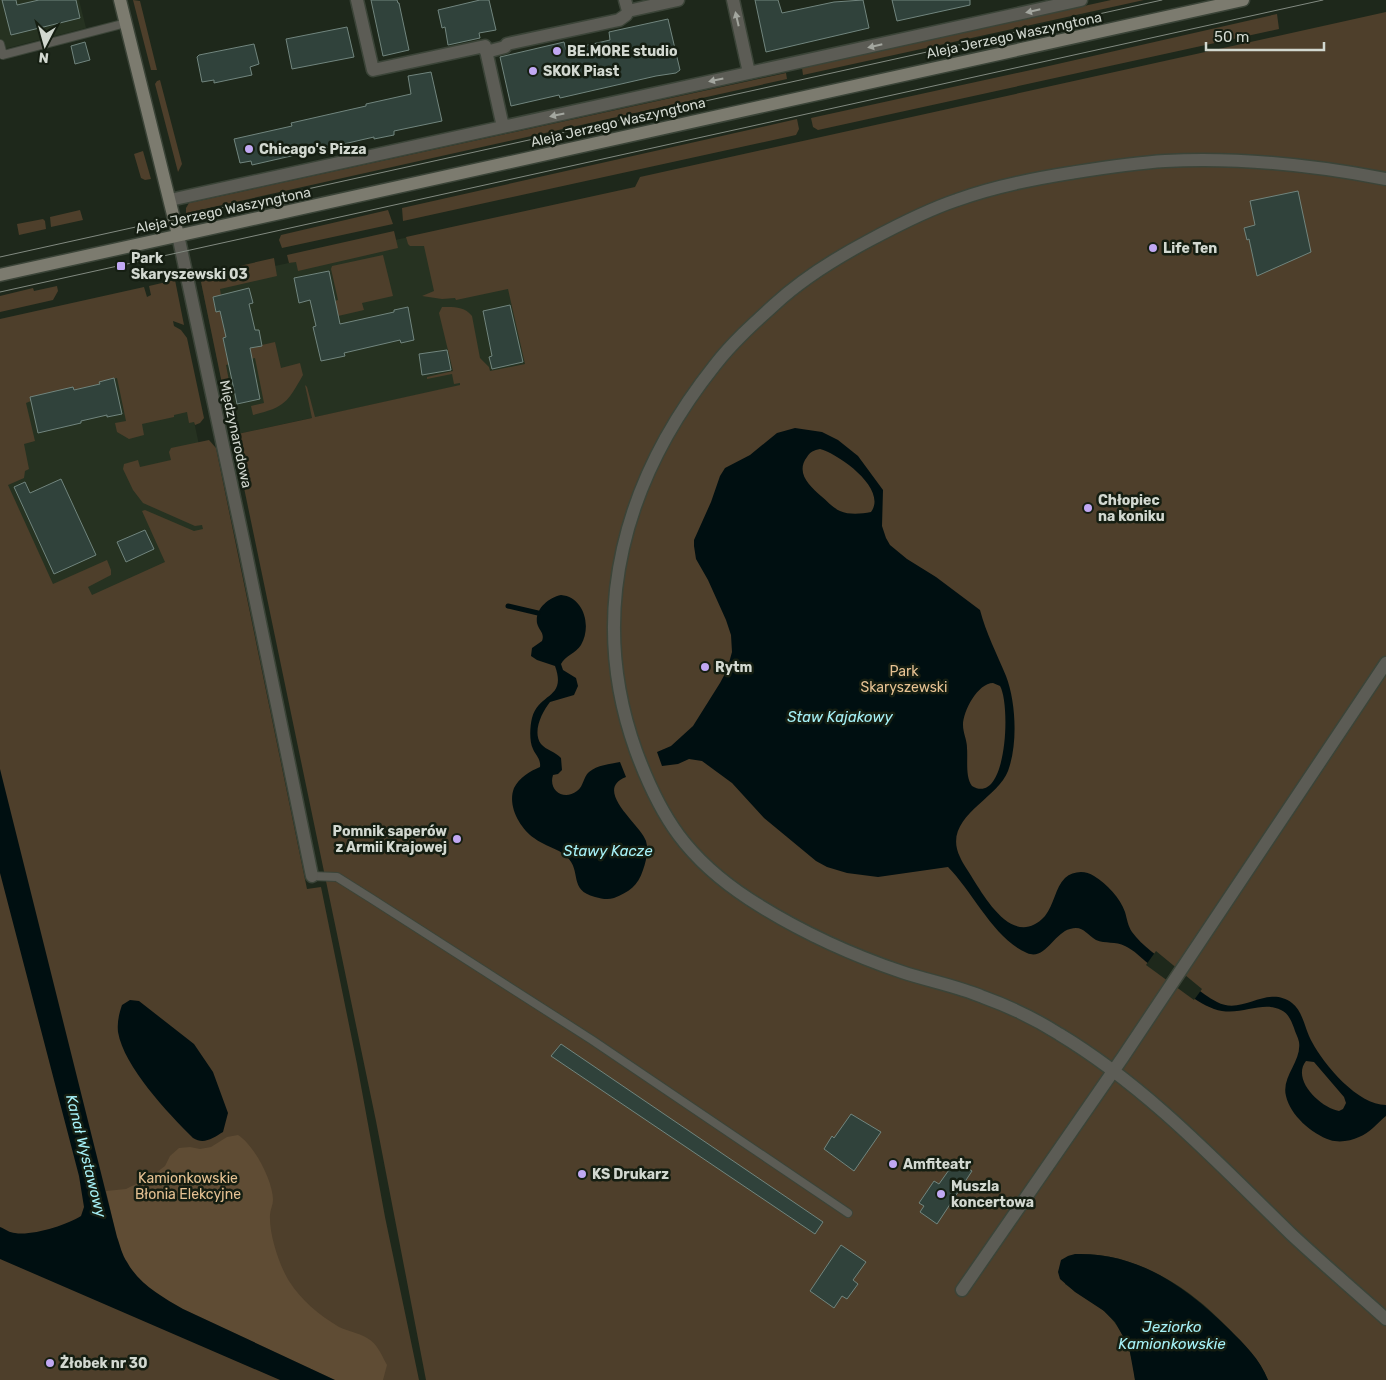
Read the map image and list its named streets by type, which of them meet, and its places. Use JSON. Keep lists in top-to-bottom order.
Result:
{
  "streets": {
    "main road": ["Aleja Jerzego Waszyngtona", "Międzynarodowa"]
  },
  "crossings": [
    ["Aleja Jerzego Waszyngtona", "Międzynarodowa"]
  ],
  "water": [
    "Staw Kajakowy",
    "Stawy Kacze",
    "Kanał Wystawowy",
    "Jeziorko Kamionkowskie"
  ],
  "parks": ["Park Skaryszewski", "Kamionkowskie Błonia Elekcyjne"],
  "places": {
    "other": [
      "BE.MORE studio",
      "SKOK Piast",
      "Chicago's Pizza",
      "Life Ten",
      "Chłopiec na koniku",
      "Rytm",
      "Pomnik saperów z Armii Krajowej",
      "Amfiteatr",
      "KS Drukarz",
      "Muszla koncertowa",
      "Żłobek nr 30"
    ],
    "transit": ["Park Skaryszewski 03"]
  },
  "scale_bar": "50 m",
  "north": "bottom"
}
